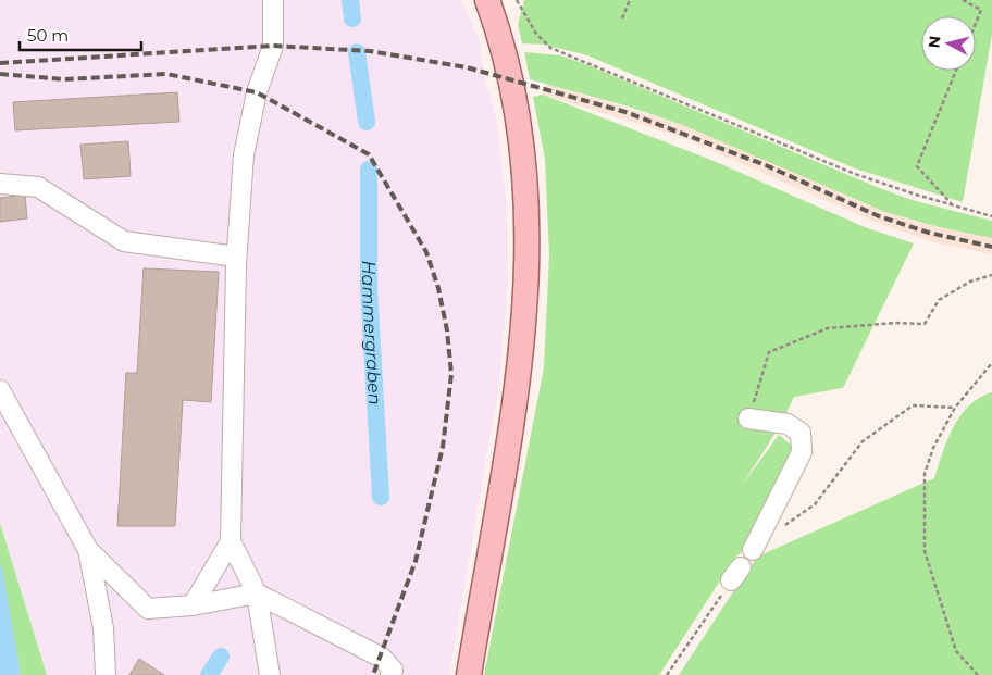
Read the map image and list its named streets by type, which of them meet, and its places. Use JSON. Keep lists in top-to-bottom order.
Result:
{
  "water": ["Hammergraben"],
  "scale_bar": "50 m",
  "north": "left"
}
